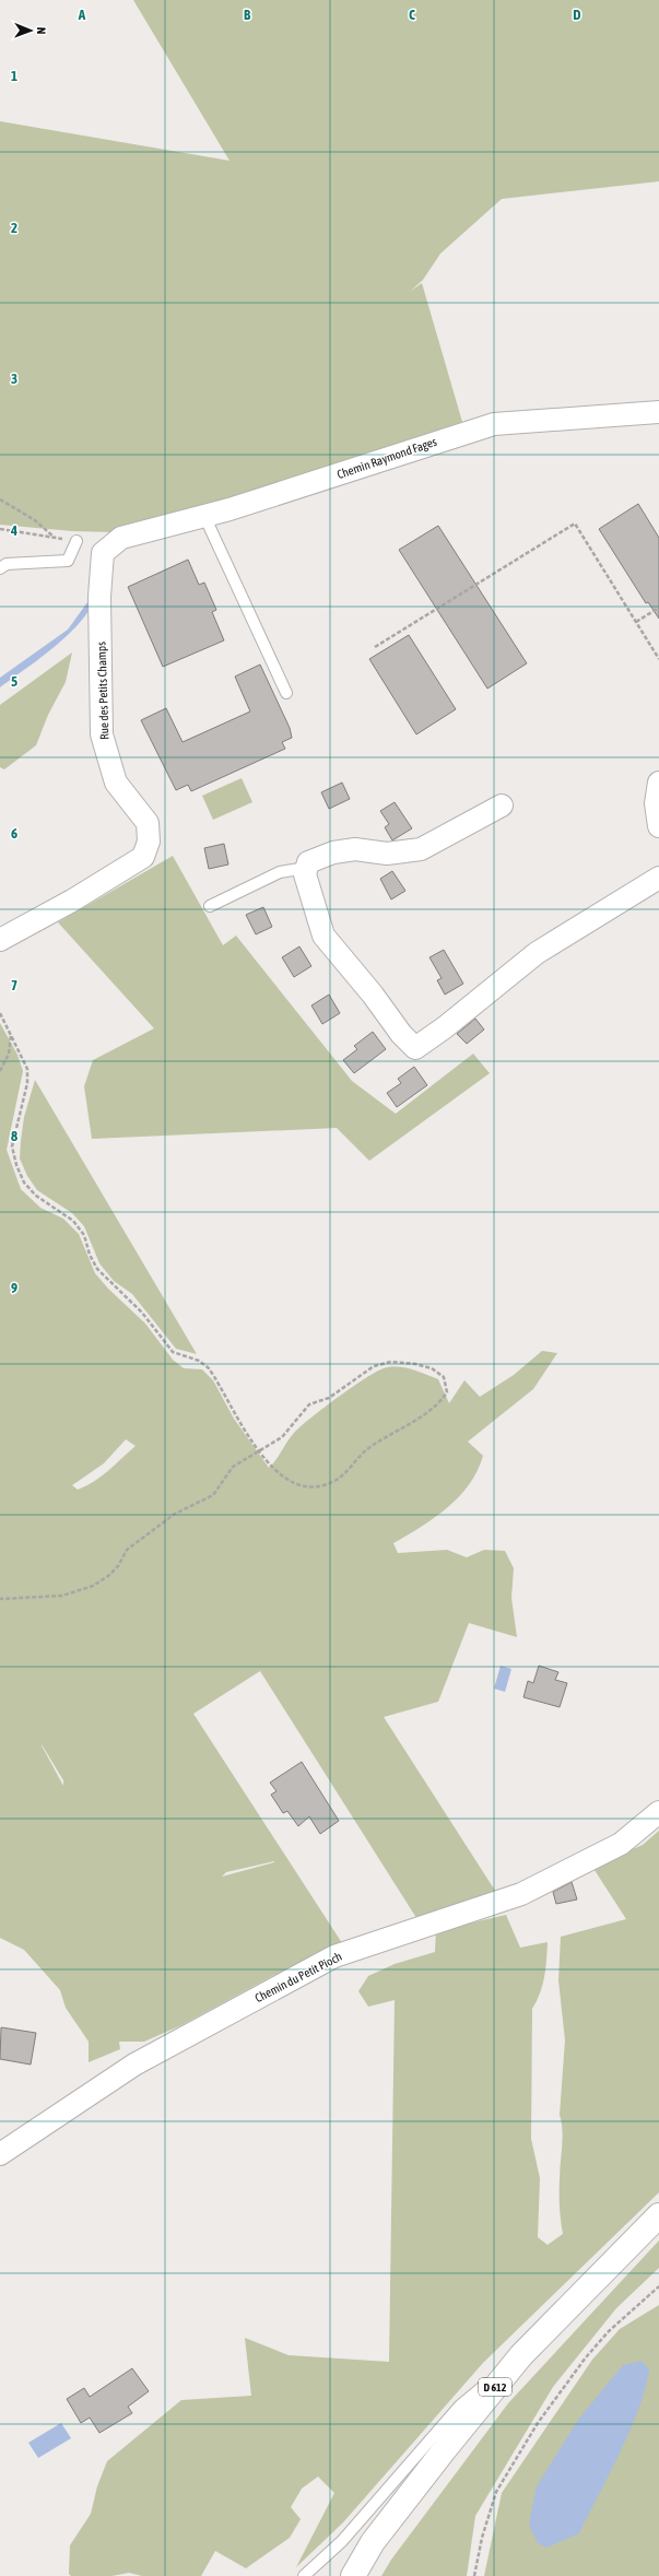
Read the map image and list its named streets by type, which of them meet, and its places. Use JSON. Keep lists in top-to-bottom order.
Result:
{
  "streets": {
    "highway": ["D 612"],
    "street": ["Chemin Raymond Fages", "Rue des Petits Champs", "Chemin du Petit Pioch"]
  },
  "crossings": [
    ["Chemin Raymond Fages", "Rue des Petits Champs"]
  ],
  "north": "right",
  "grid": {
    "columns": [
      "A",
      "B",
      "C",
      "D"
    ],
    "rows": [
      "1",
      "2",
      "3",
      "4",
      "5",
      "6",
      "7",
      "8",
      "9"
    ]
  }
}
